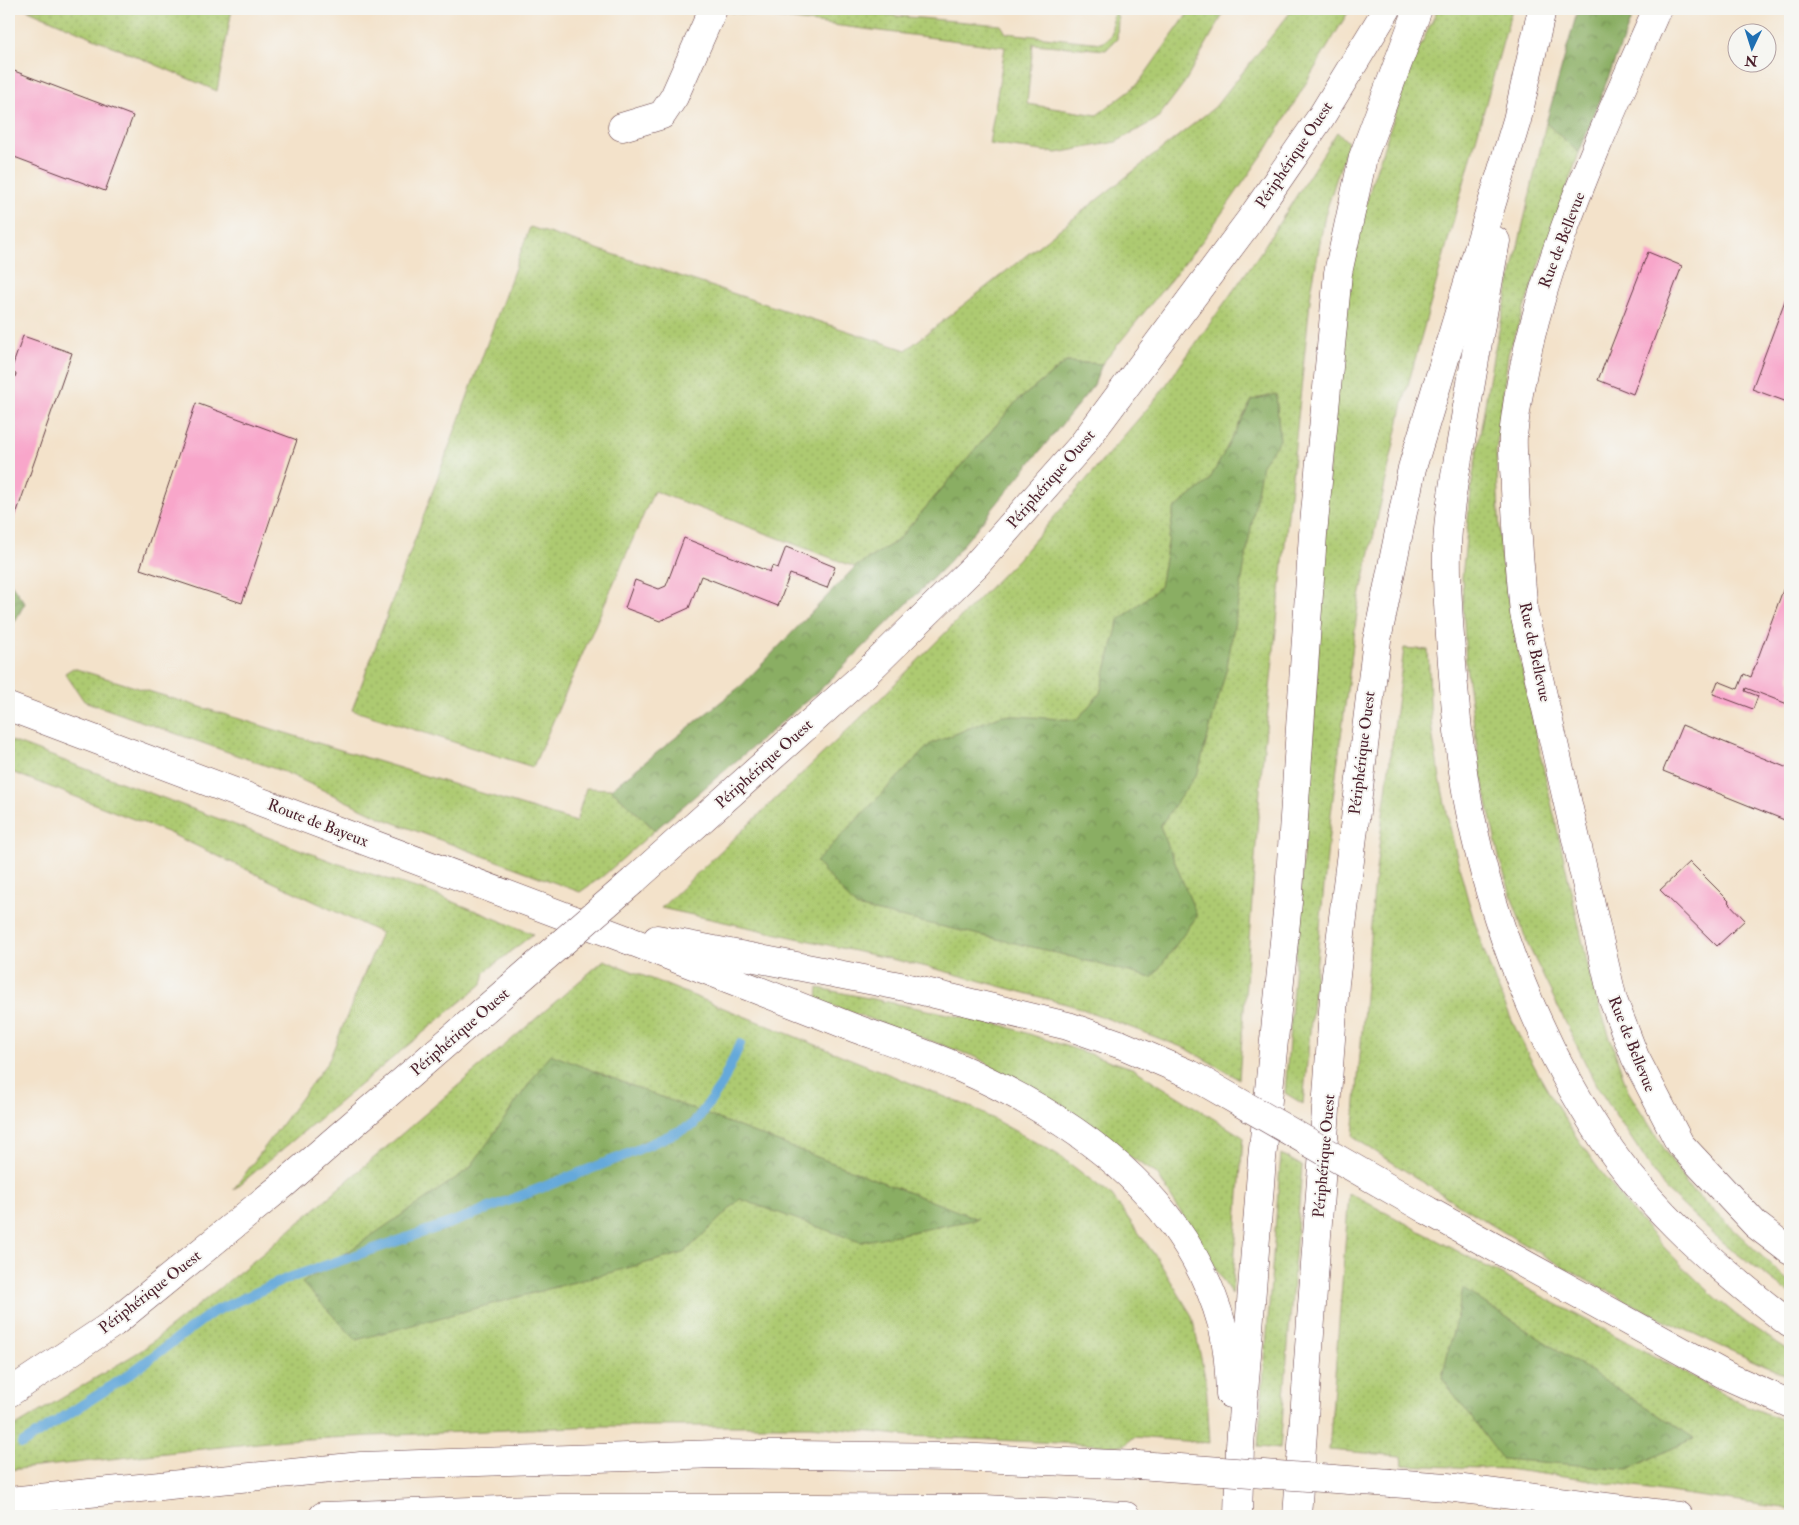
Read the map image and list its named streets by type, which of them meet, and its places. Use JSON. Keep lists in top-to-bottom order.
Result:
{
  "streets": {
    "main road": ["Périphérique Ouest", "Rue de Bellevue", "Route de Bayeux"]
  },
  "north": "bottom"
}
